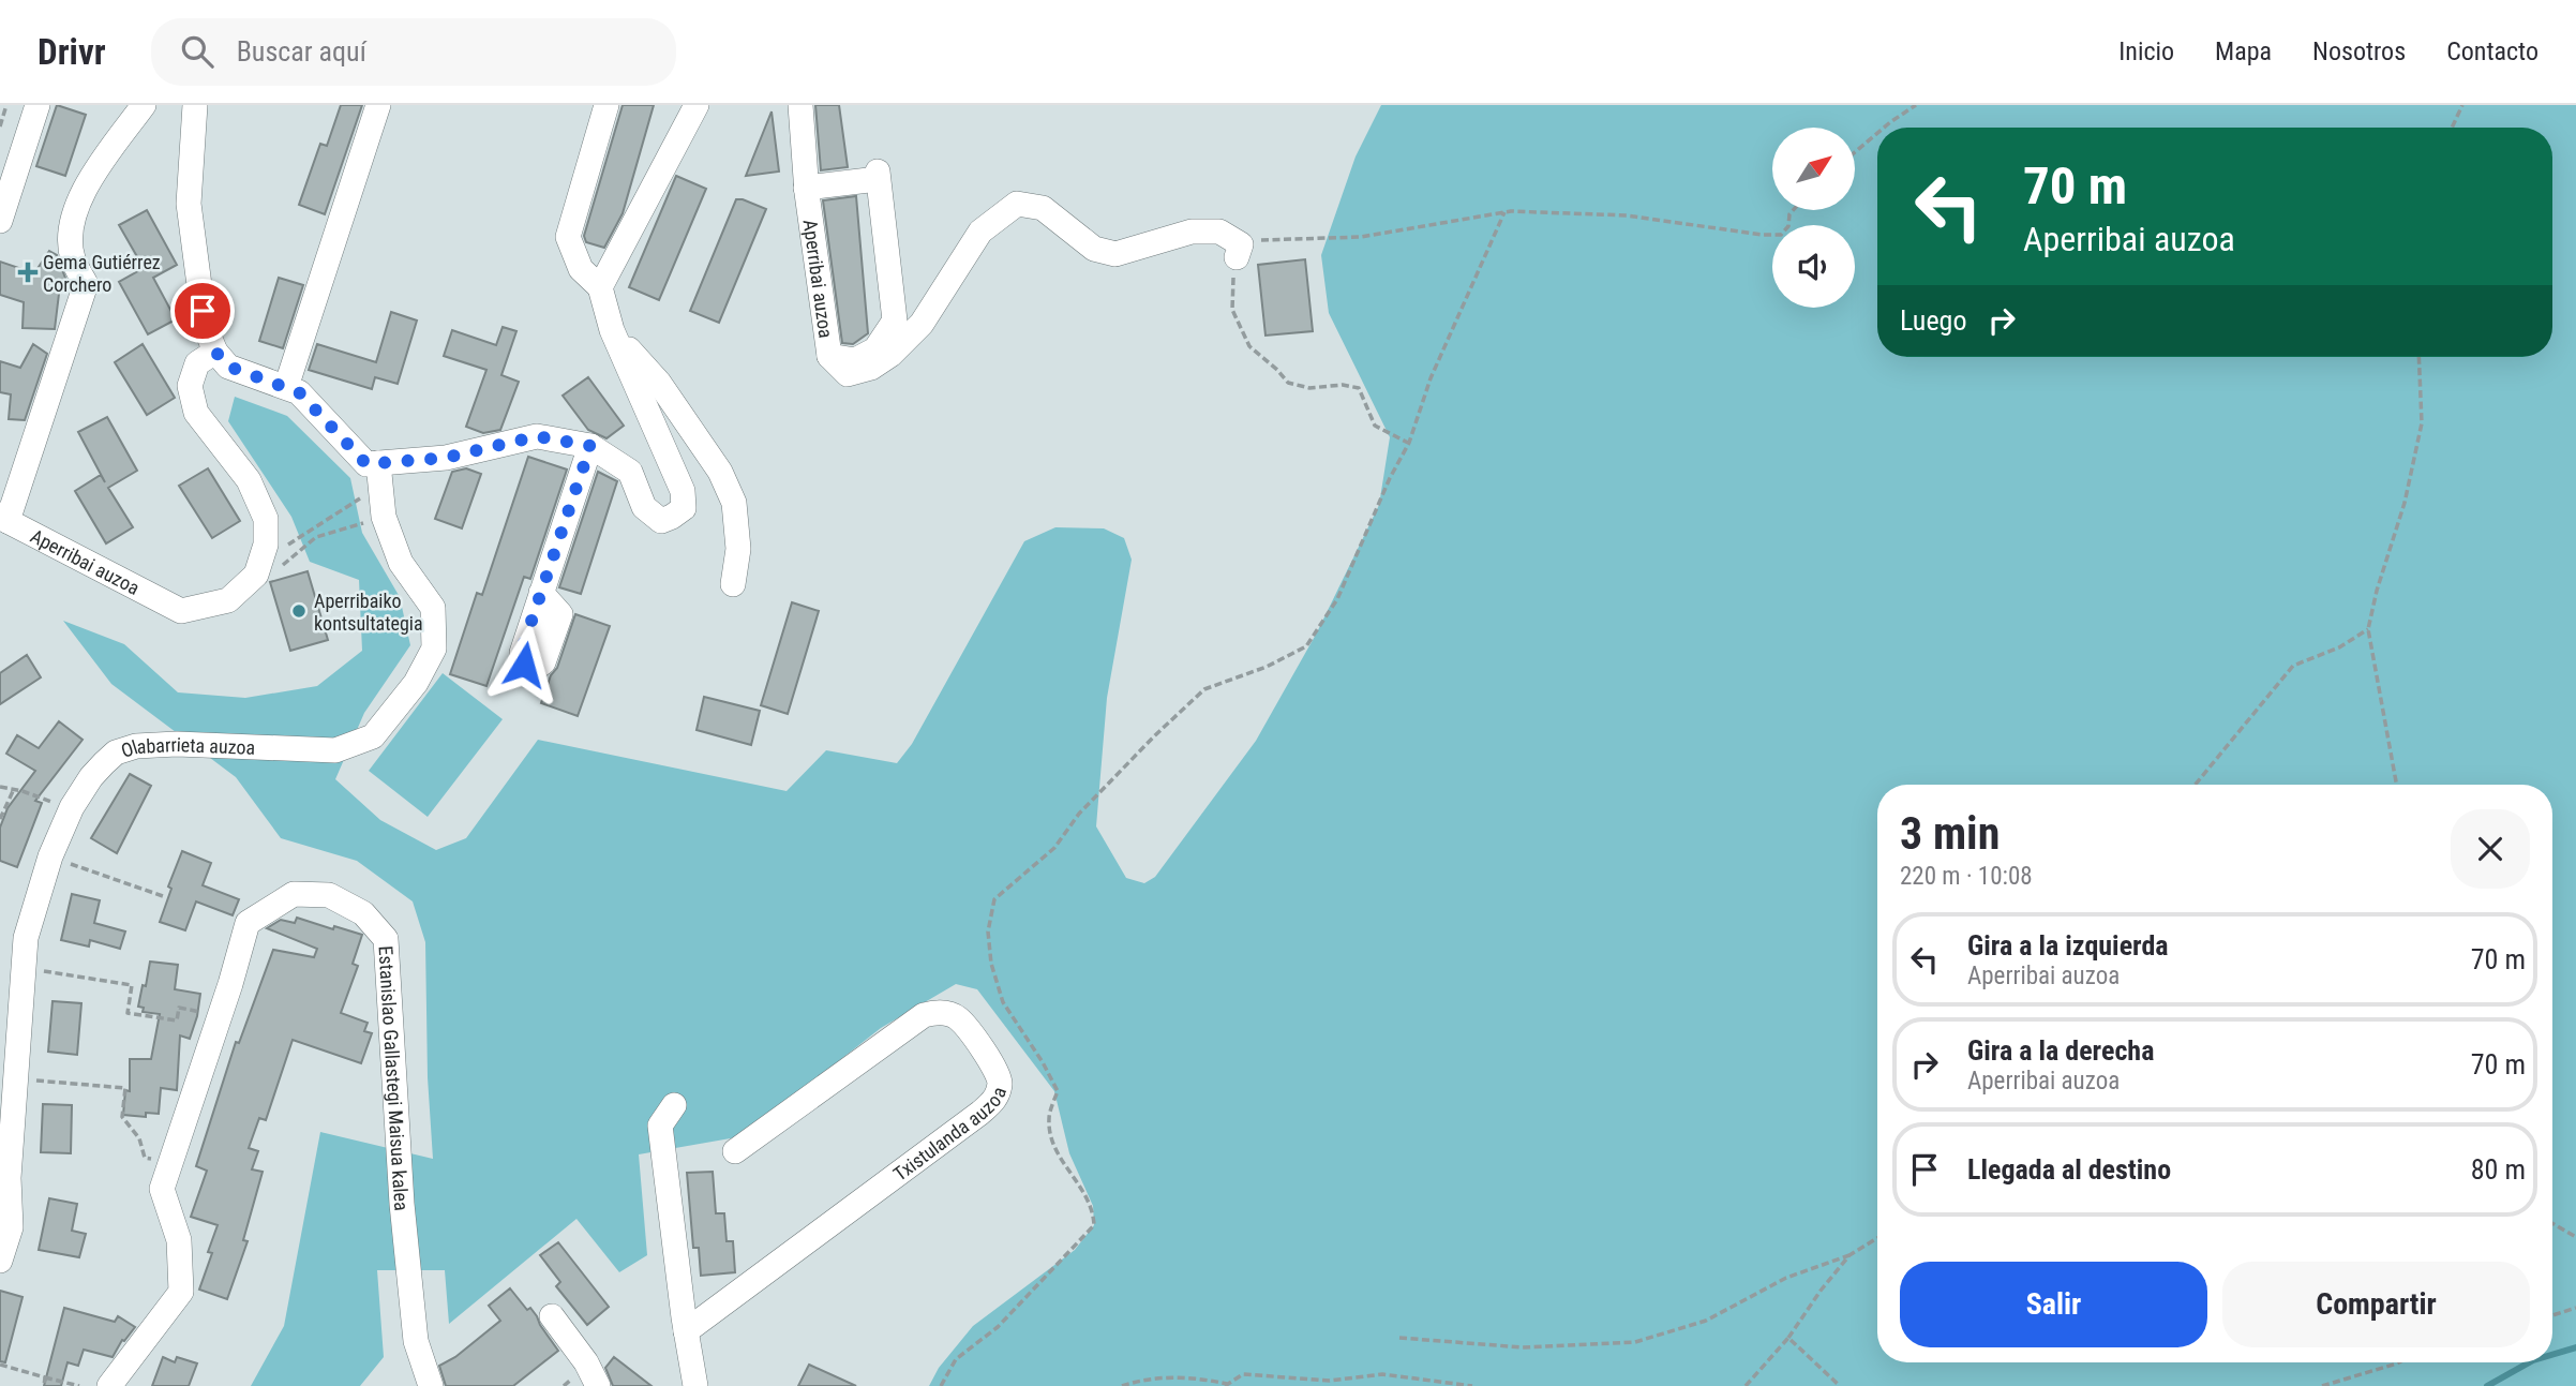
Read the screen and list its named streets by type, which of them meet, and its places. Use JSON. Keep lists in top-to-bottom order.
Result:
{
  "streets": {
    "street": [
      "Aperribai auzoa",
      "Olabarrieta auzoa",
      "Estanislao Gallastegi Maisua kalea",
      "Txistulanda auzoa"
    ]
  },
  "places": {
    "health": ["Gema Gutiérrez Corchero"],
    "other": ["Aperribaiko kontsultategia"]
  },
  "north": "top right",
  "page": {
    "header": "Drivr",
    "search": "Buscar aquí",
    "nav": [
      "Inicio",
      "Mapa",
      "Nosotros",
      "Contacto"
    ],
    "turn": ["70 m", "Aperribai auzoa"],
    "then": "Luego",
    "heading": ["3 min", "220 m · 10:08"],
    "list": [
      {
        "name": "Gira a la izquierda",
        "note": "Aperribai auzoa",
        "value": "70 m"
      },
      {
        "name": "Gira a la derecha",
        "note": "Aperribai auzoa",
        "value": "70 m"
      },
      {
        "name": "Llegada al destino",
        "value": "80 m"
      }
    ],
    "buttons": ["Salir", "Compartir"]
  }
}
